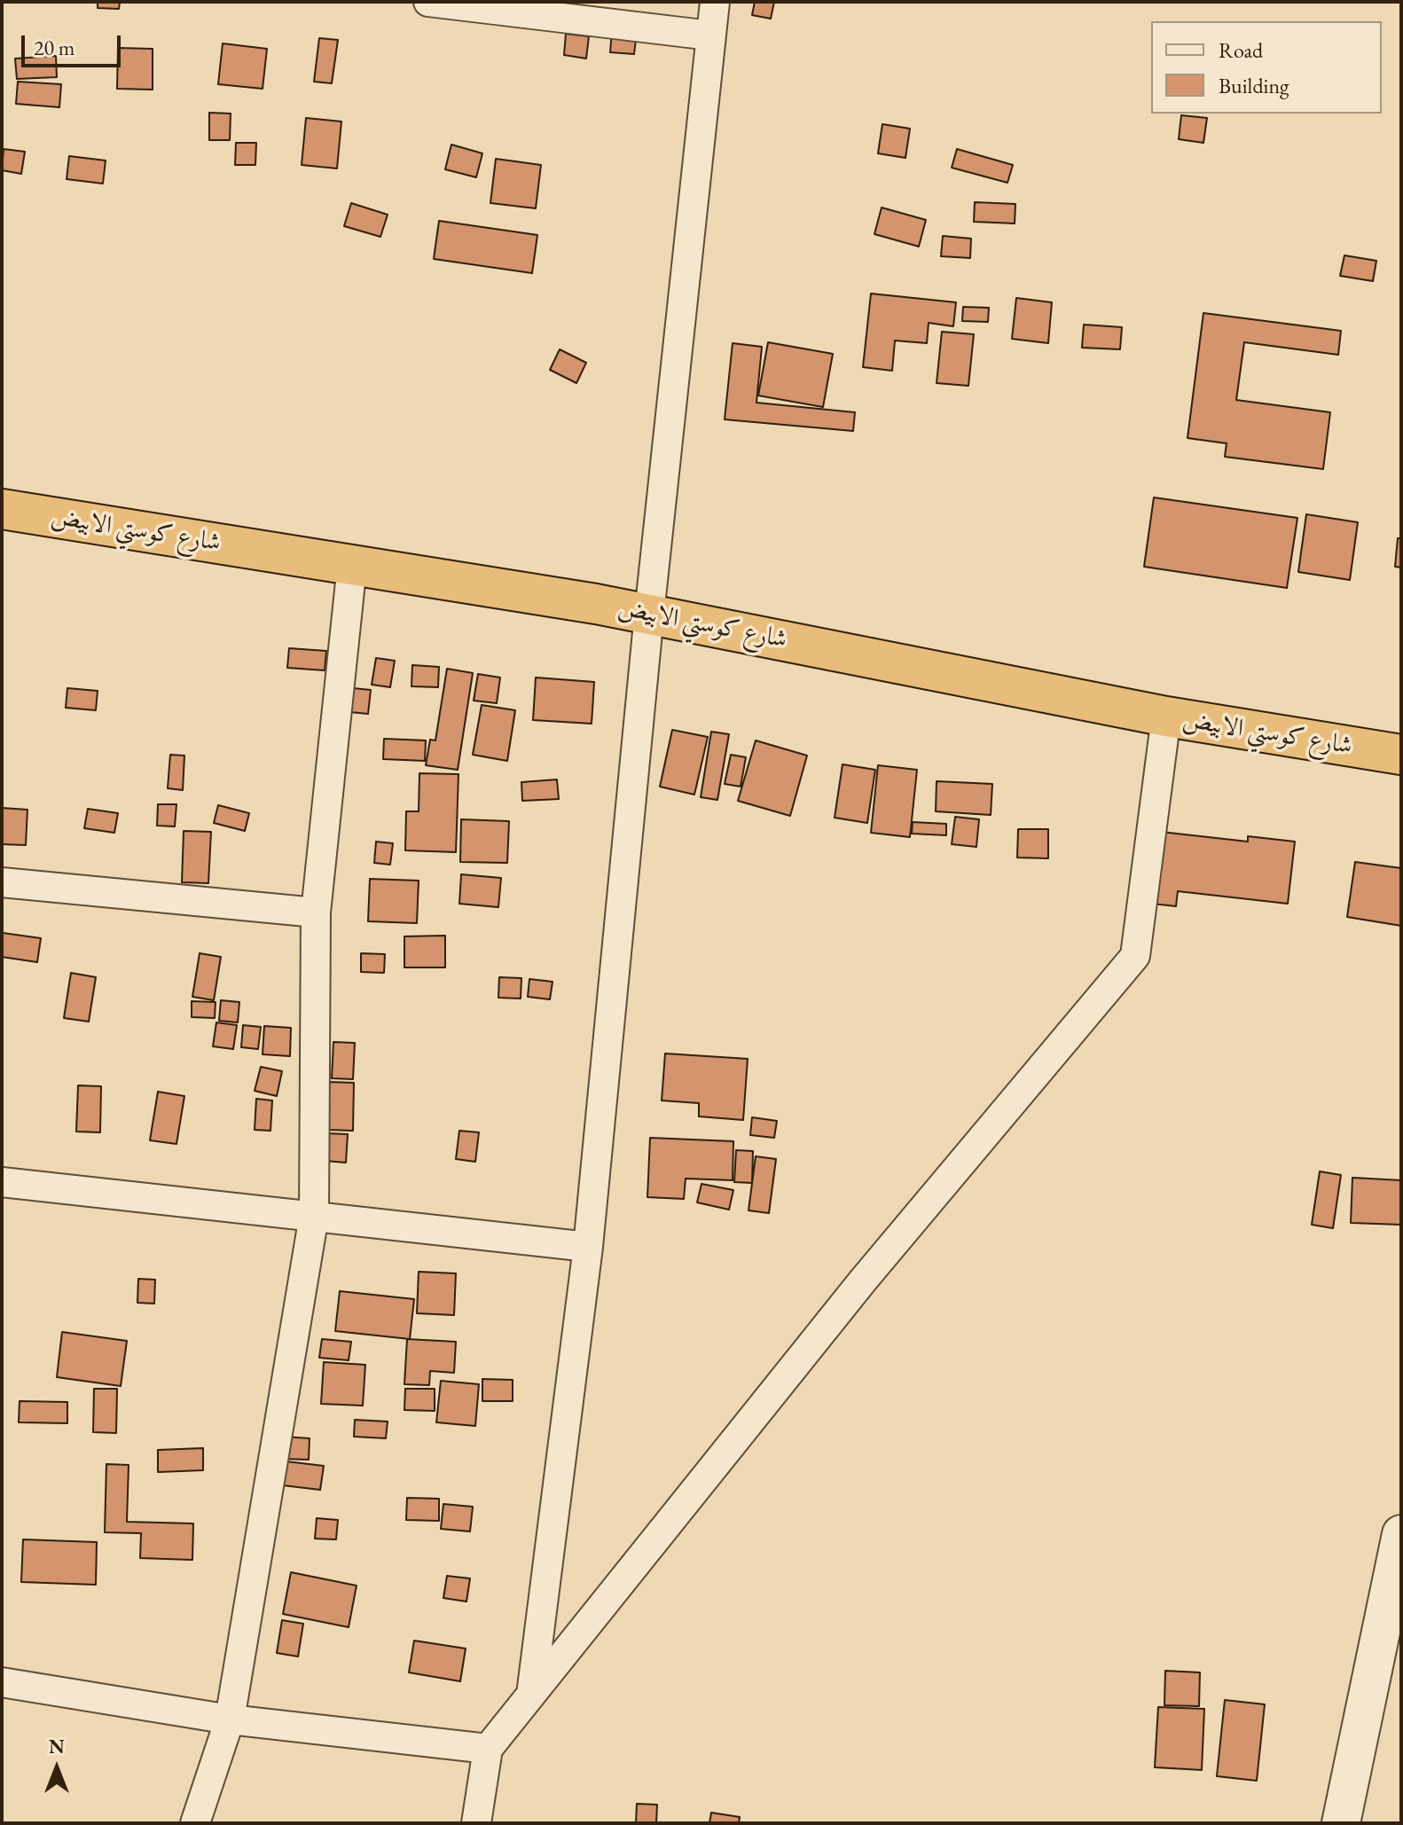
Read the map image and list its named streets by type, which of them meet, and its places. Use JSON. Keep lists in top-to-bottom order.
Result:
{
  "streets": {
    "highway": ["شارع كوستي الابيض"]
  },
  "legend": ["Road", "Building"],
  "scale_bar": "20 m",
  "north": "top"
}
